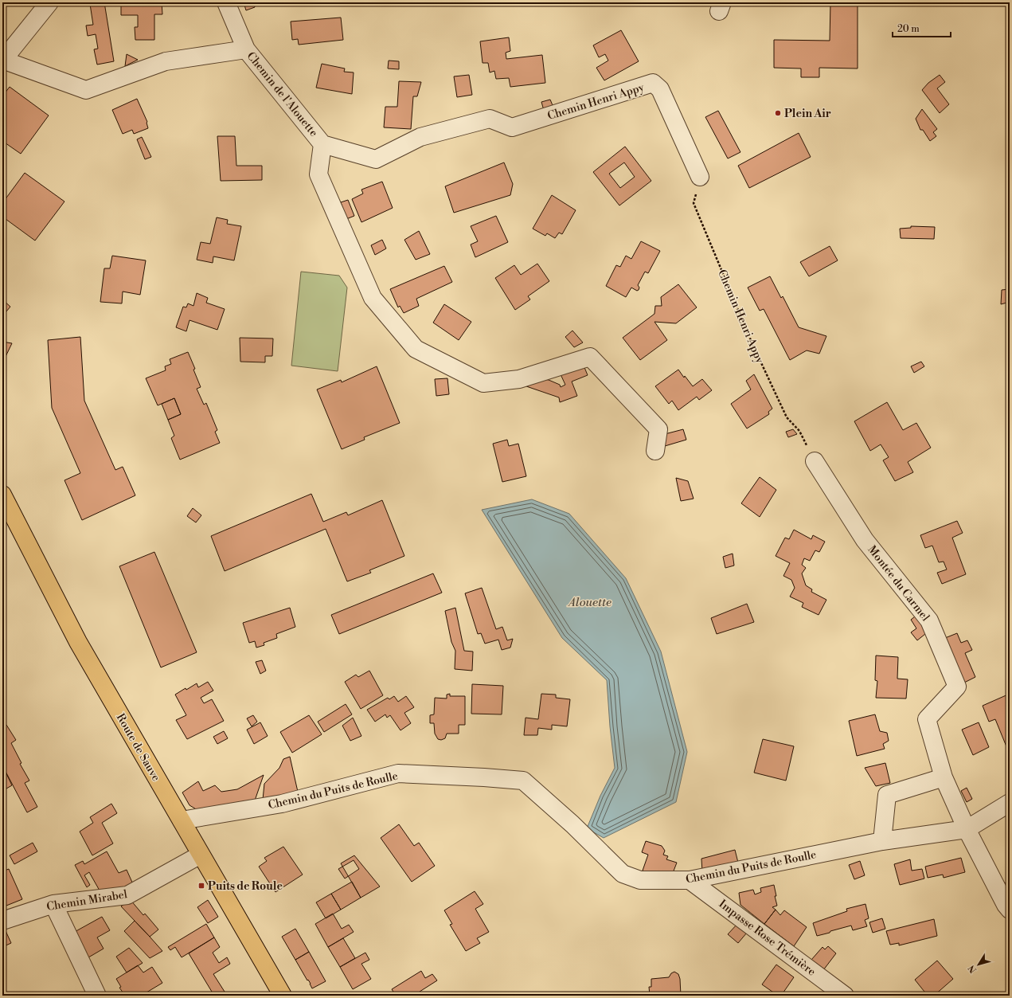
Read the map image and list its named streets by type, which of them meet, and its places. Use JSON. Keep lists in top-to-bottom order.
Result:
{
  "streets": {
    "main road": ["Route de Sauve"],
    "street": [
      "Chemin de l'Alouette",
      "Chemin Henri Appy",
      "Montée du Carmel",
      "Chemin du Puits de Roulle",
      "Chemin Mirabel",
      "Impasse Rose Trémière"
    ]
  },
  "crossings": [
    ["Chemin de l'Alouette", "Chemin Henri Appy"],
    ["Chemin Henri Appy", "Montée du Carmel"],
    ["Montée du Carmel", "Chemin du Puits de Roulle"],
    ["Route de Sauve", "Chemin du Puits de Roulle"],
    ["Route de Sauve", "Chemin Mirabel"],
    ["Chemin du Puits de Roulle", "Impasse Rose Trémière"]
  ],
  "water": ["Alouette"],
  "places": {
    "other": ["Plein Air"],
    "transit": ["Puits de Roule"]
  },
  "scale_bar": "20 m",
  "north": "bottom left"
}
